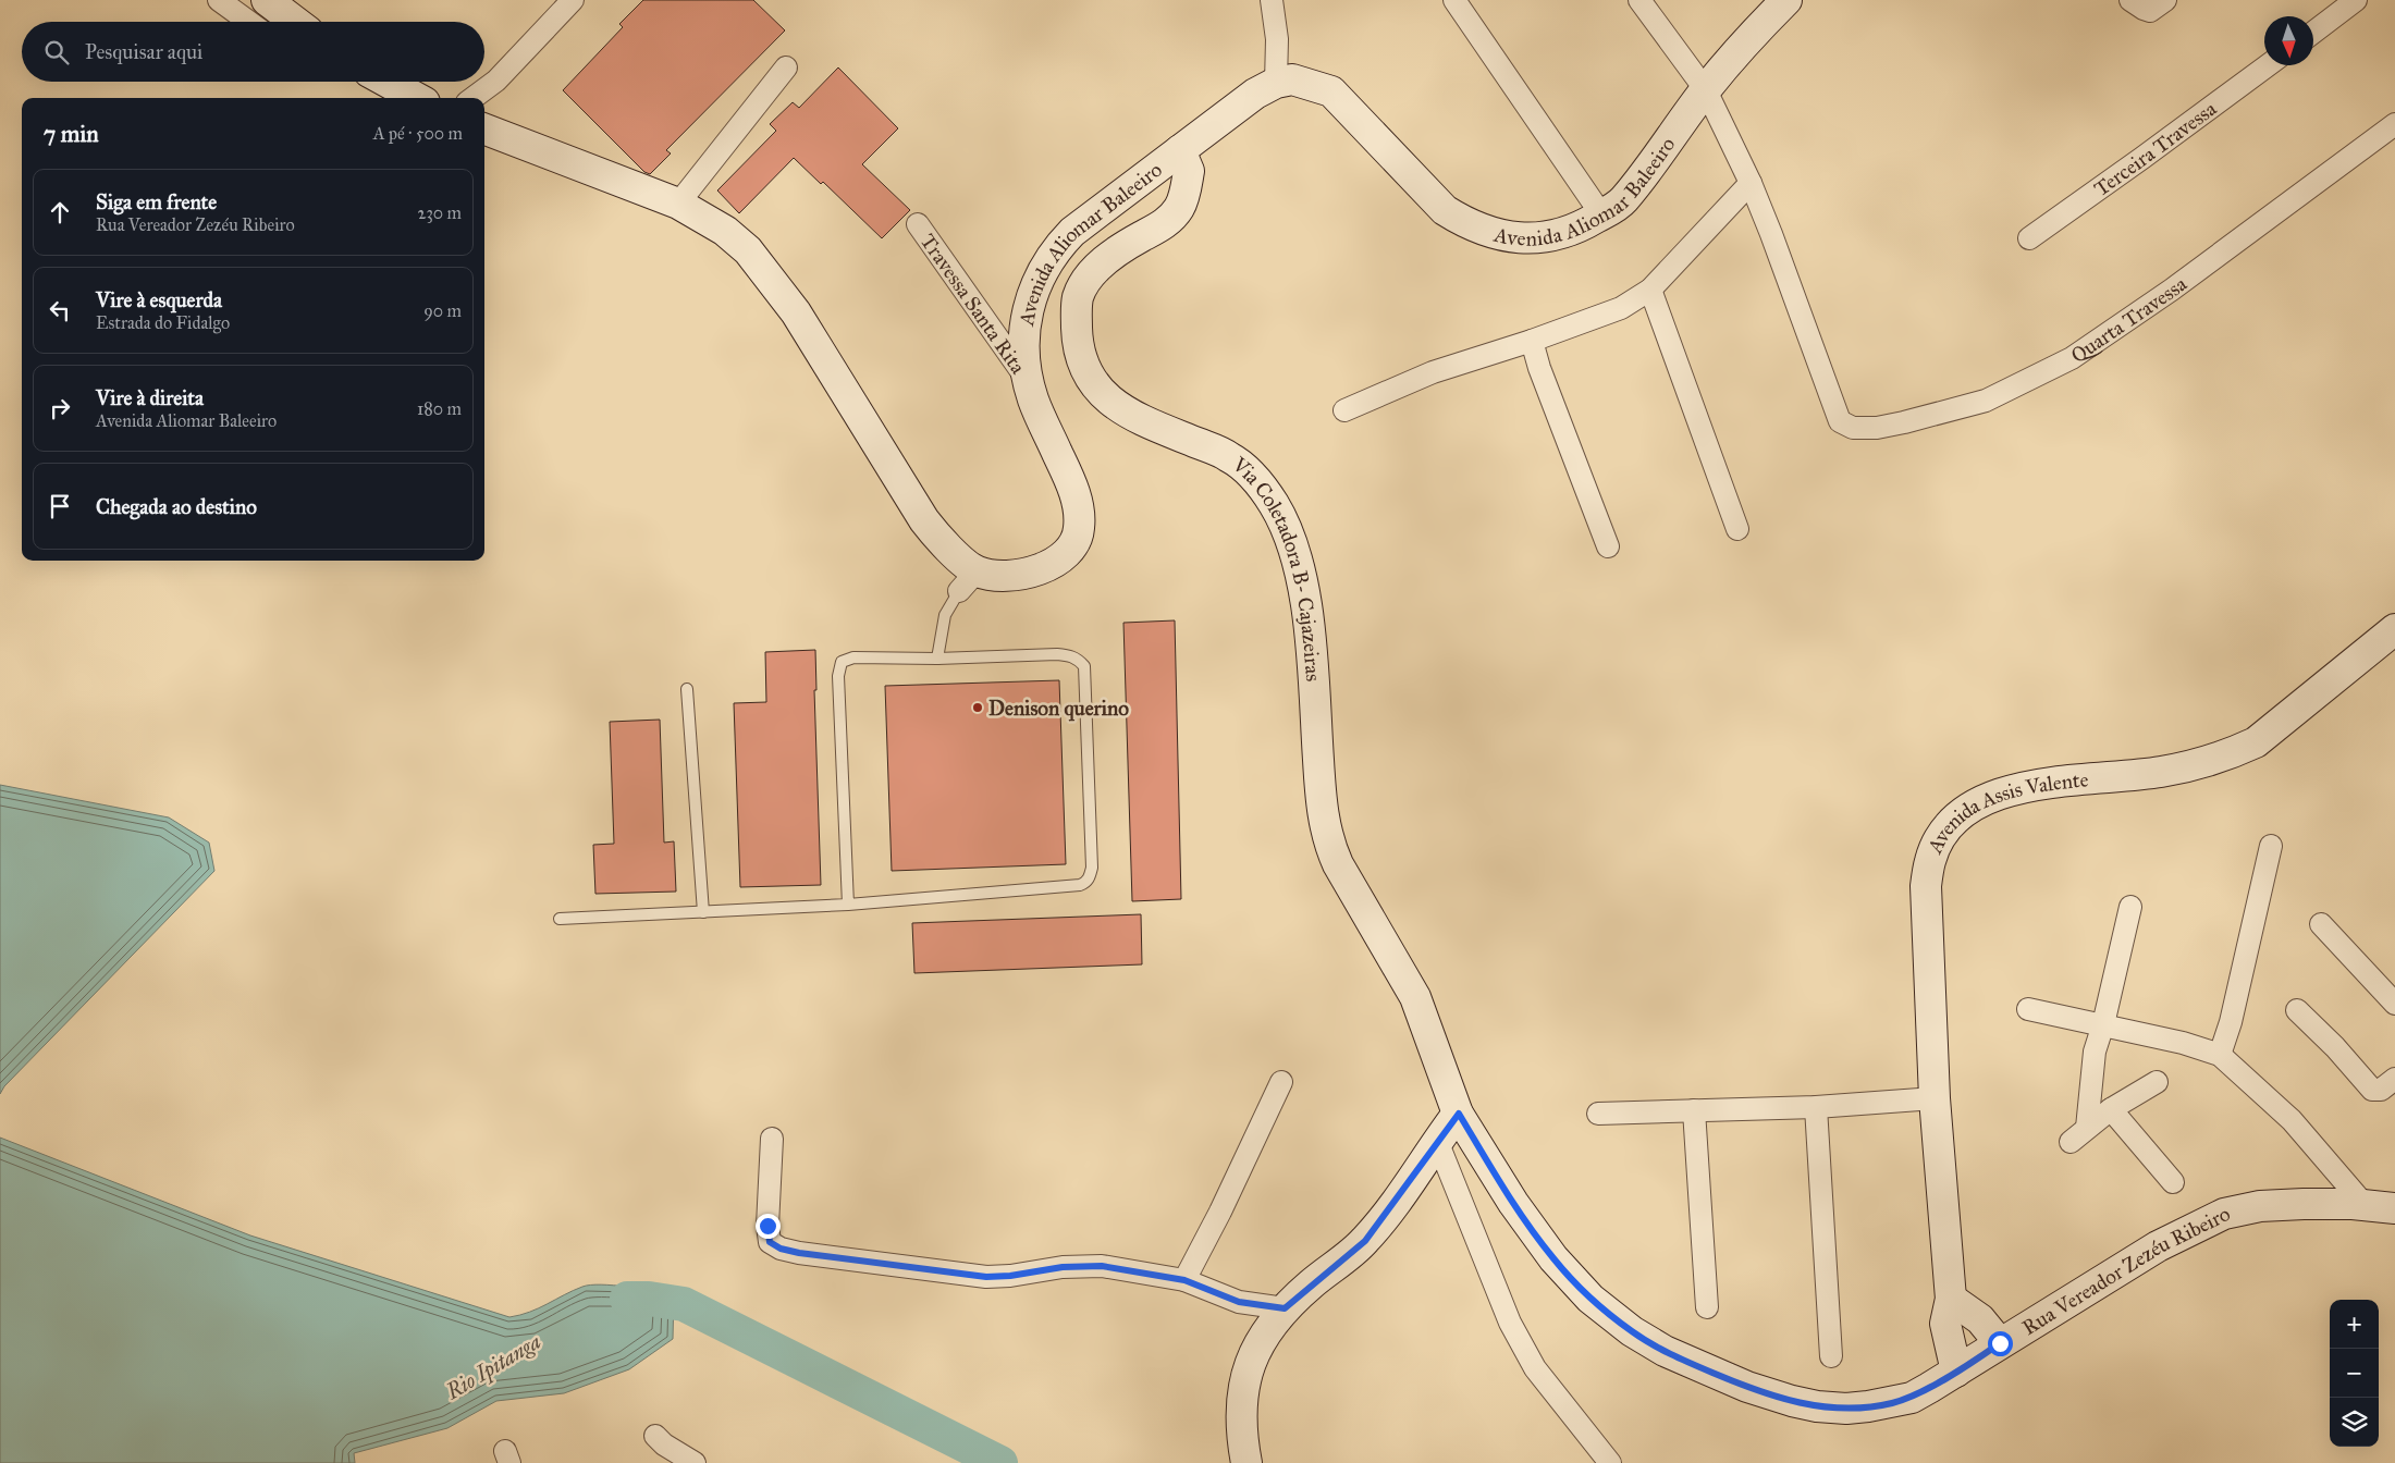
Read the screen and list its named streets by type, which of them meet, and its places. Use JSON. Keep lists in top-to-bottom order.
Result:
{
  "streets": {
    "main road": [
      "Avenida Aliomar Baleeiro",
      "Via Coletadora B- Cajazeiras",
      "Avenida Assis Valente",
      "Rua Vereador Zezéu Ribeiro"
    ],
    "street": ["Terceira Travessa", "Travessa Santa Rita", "Quarta Travessa"]
  },
  "crossings": [
    ["Avenida Aliomar Baleeiro", "Travessa Santa Rita"],
    ["Avenida Aliomar Baleeiro", "Via Coletadora B- Cajazeiras"],
    ["Via Coletadora B- Cajazeiras", "Rua Vereador Zezéu Ribeiro"],
    ["Avenida Assis Valente", "Rua Vereador Zezéu Ribeiro"]
  ],
  "water": ["Rio Ipitanga"],
  "places": ["Denison querino"],
  "north": "bottom",
  "page": {
    "search": "Pesquisar aqui",
    "heading": ["7 min", "A pé · 500 m"],
    "list": [
      ["Siga em frente", "Rua Vereador Zezéu Ribeiro", "230 m"],
      ["Vire à esquerda", "Estrada do Fidalgo", "90 m"],
      ["Vire à direita", "Avenida Aliomar Baleeiro", "180 m"],
      "Chegada ao destino"
    ],
    "map_buttons": ["+", "−"]
  }
}
